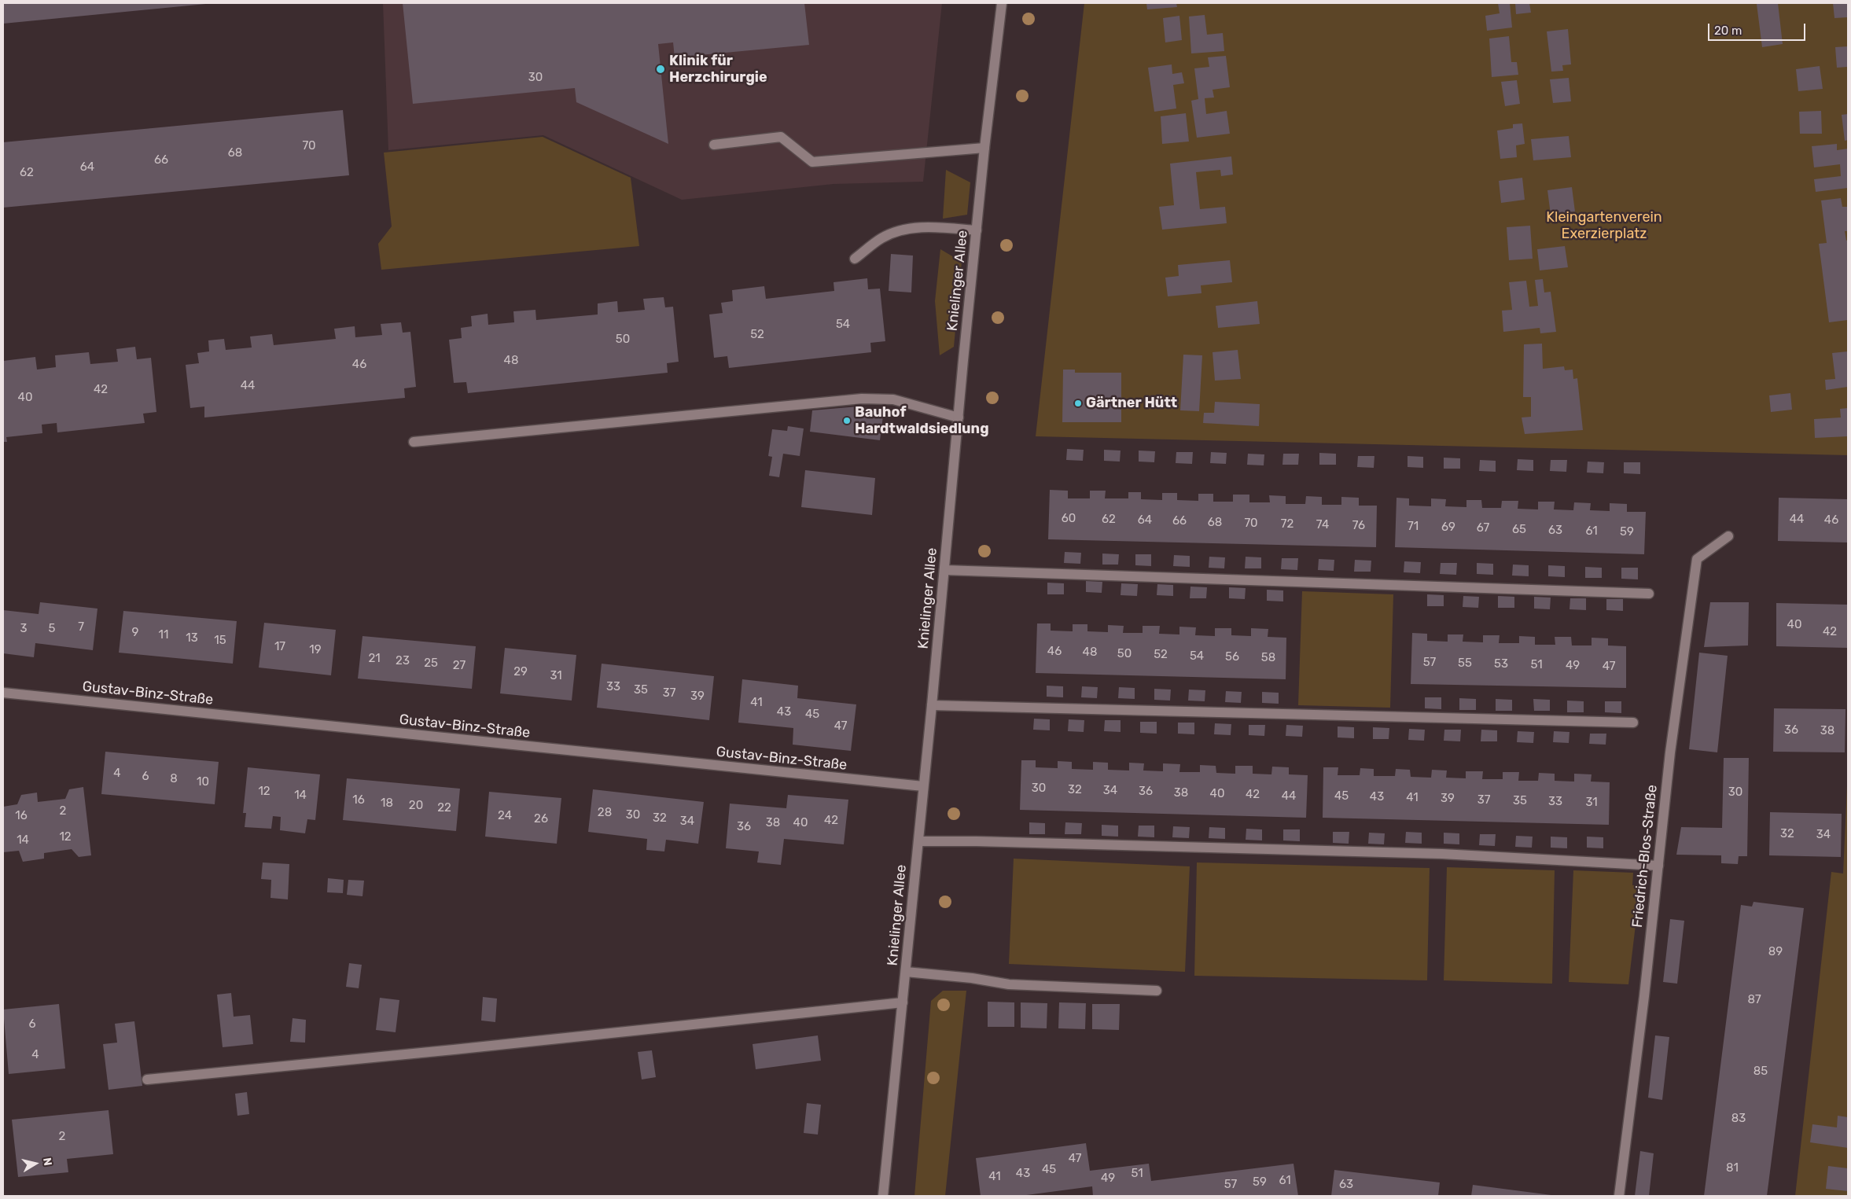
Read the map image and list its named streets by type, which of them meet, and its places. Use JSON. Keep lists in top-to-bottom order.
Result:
{
  "streets": {
    "street": ["Knielinger Allee", "Gustav-Binz-Straße", "Friedrich-Blos-Straße"]
  },
  "crossings": [
    ["Knielinger Allee", "Gustav-Binz-Straße"]
  ],
  "parks": ["Kleingartenverein Exerzierplatz"],
  "places": ["Klinik für Herzchirurgie", "Gärtner Hütt", "Bauhof Hardtwaldsiedlung"],
  "house_numbers": [
    "30",
    "70",
    "68",
    "66",
    "64",
    "62",
    "54",
    "52",
    "50",
    "48",
    "46",
    "44",
    "42",
    "40",
    "60",
    "62",
    "44",
    "64",
    "46",
    "66",
    "68",
    "70",
    "72",
    "74",
    "76",
    "71",
    "69",
    "67",
    "65",
    "63",
    "61",
    "59",
    "40",
    "7",
    "3",
    "5",
    "42",
    "9",
    "11",
    "13",
    "15",
    "17",
    "19",
    "46",
    "48",
    "50",
    "52",
    "54",
    "56",
    "58",
    "21",
    "23",
    "57",
    "25",
    "55",
    "53",
    "51",
    "27",
    "49",
    "47",
    "29",
    "31",
    "33",
    "35",
    "37",
    "39",
    "41",
    "43",
    "45",
    "47",
    "36",
    "38",
    "4",
    "6",
    "8",
    "10",
    "30",
    "32",
    "34",
    "12",
    "36",
    "30",
    "38",
    "40",
    "42",
    "14",
    "44",
    "45",
    "43",
    "41",
    "39",
    "16",
    "37",
    "35",
    "33",
    "31",
    "18",
    "20",
    "22",
    "2",
    "28",
    "30",
    "16",
    "24",
    "32",
    "26",
    "42",
    "34",
    "38",
    "40",
    "36",
    "32",
    "34",
    "12",
    "14",
    "89",
    "87",
    "6",
    "4",
    "85",
    "83",
    "2",
    "47",
    "81",
    "45",
    "43",
    "51",
    "41",
    "49",
    "61",
    "59",
    "57",
    "63"
  ],
  "scale_bar": "20 m",
  "north": "right"
}
